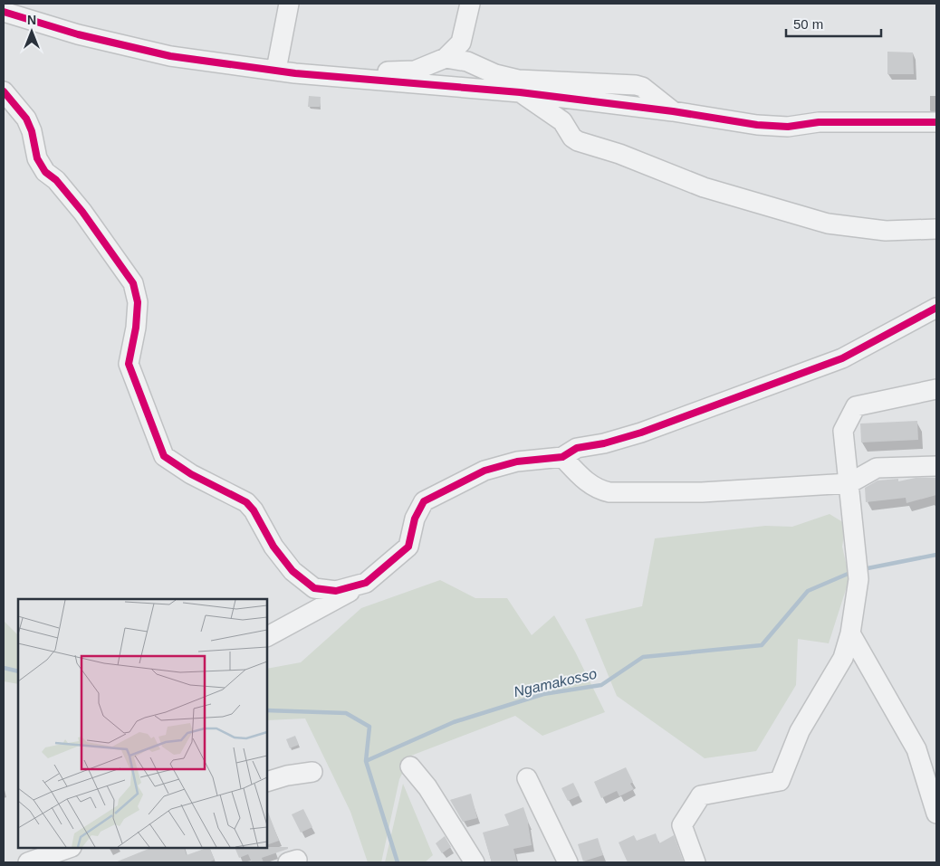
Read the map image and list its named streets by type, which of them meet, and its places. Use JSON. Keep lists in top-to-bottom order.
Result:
{
  "water": ["Ngamakosso"],
  "scale_bar": "50 m",
  "north": "top"
}
